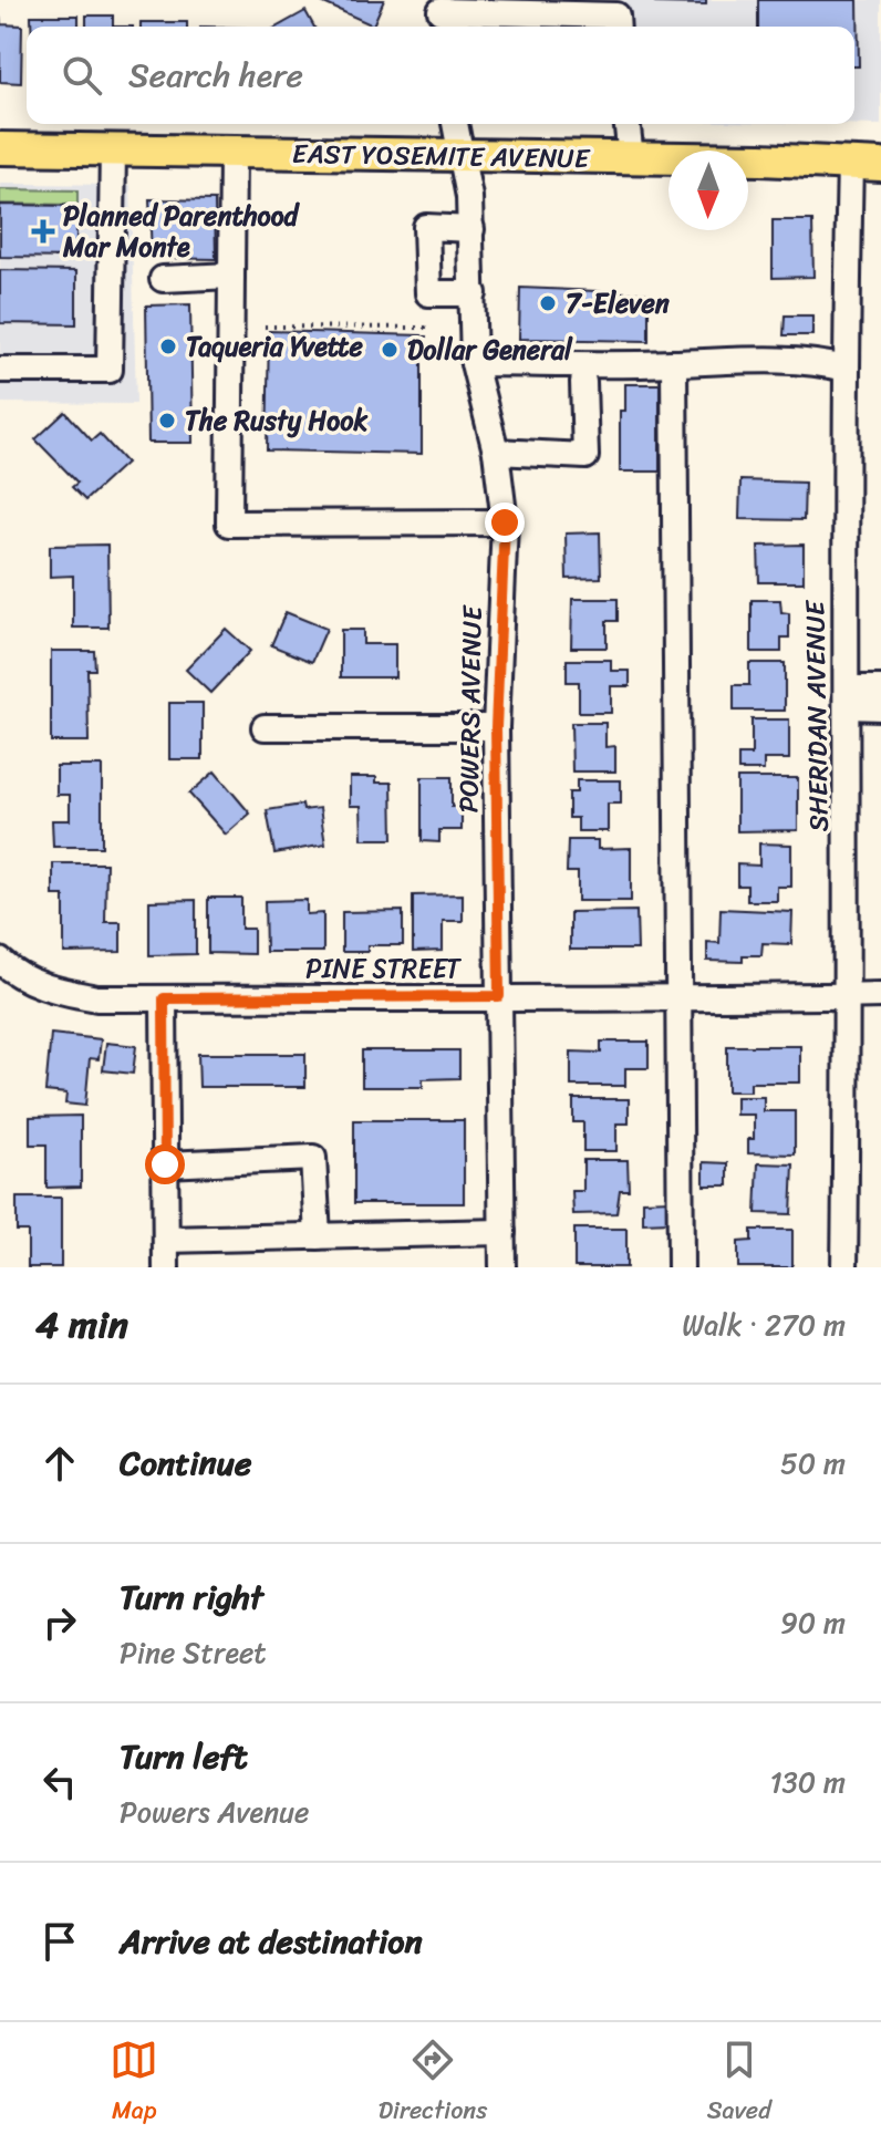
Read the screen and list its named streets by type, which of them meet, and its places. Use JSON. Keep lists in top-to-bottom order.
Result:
{
  "streets": {
    "main road": ["EAST YOSEMITE AVENUE"],
    "street": ["POWERS AVENUE", "SHERIDAN AVENUE", "PINE STREET"]
  },
  "crossings": [
    ["EAST YOSEMITE AVENUE", "POWERS AVENUE"],
    ["EAST YOSEMITE AVENUE", "SHERIDAN AVENUE"],
    ["POWERS AVENUE", "PINE STREET"],
    ["SHERIDAN AVENUE", "PINE STREET"]
  ],
  "places": {
    "health": ["Planned Parenthood Mar Monte"],
    "other": [
      "7-Eleven",
      "Taqueria Yvette",
      "Dollar General",
      "The Rusty Hook"
    ]
  },
  "north": "bottom",
  "page": {
    "search": "Search here",
    "heading": ["4 min", "Walk · 270 m"],
    "list": [
      ["Continue", "50 m"],
      ["Turn right", "Pine Street", "90 m"],
      ["Turn left", "Powers Avenue", "130 m"],
      "Arrive at destination"
    ],
    "nav": ["Map", "Directions", "Saved"]
  }
}
